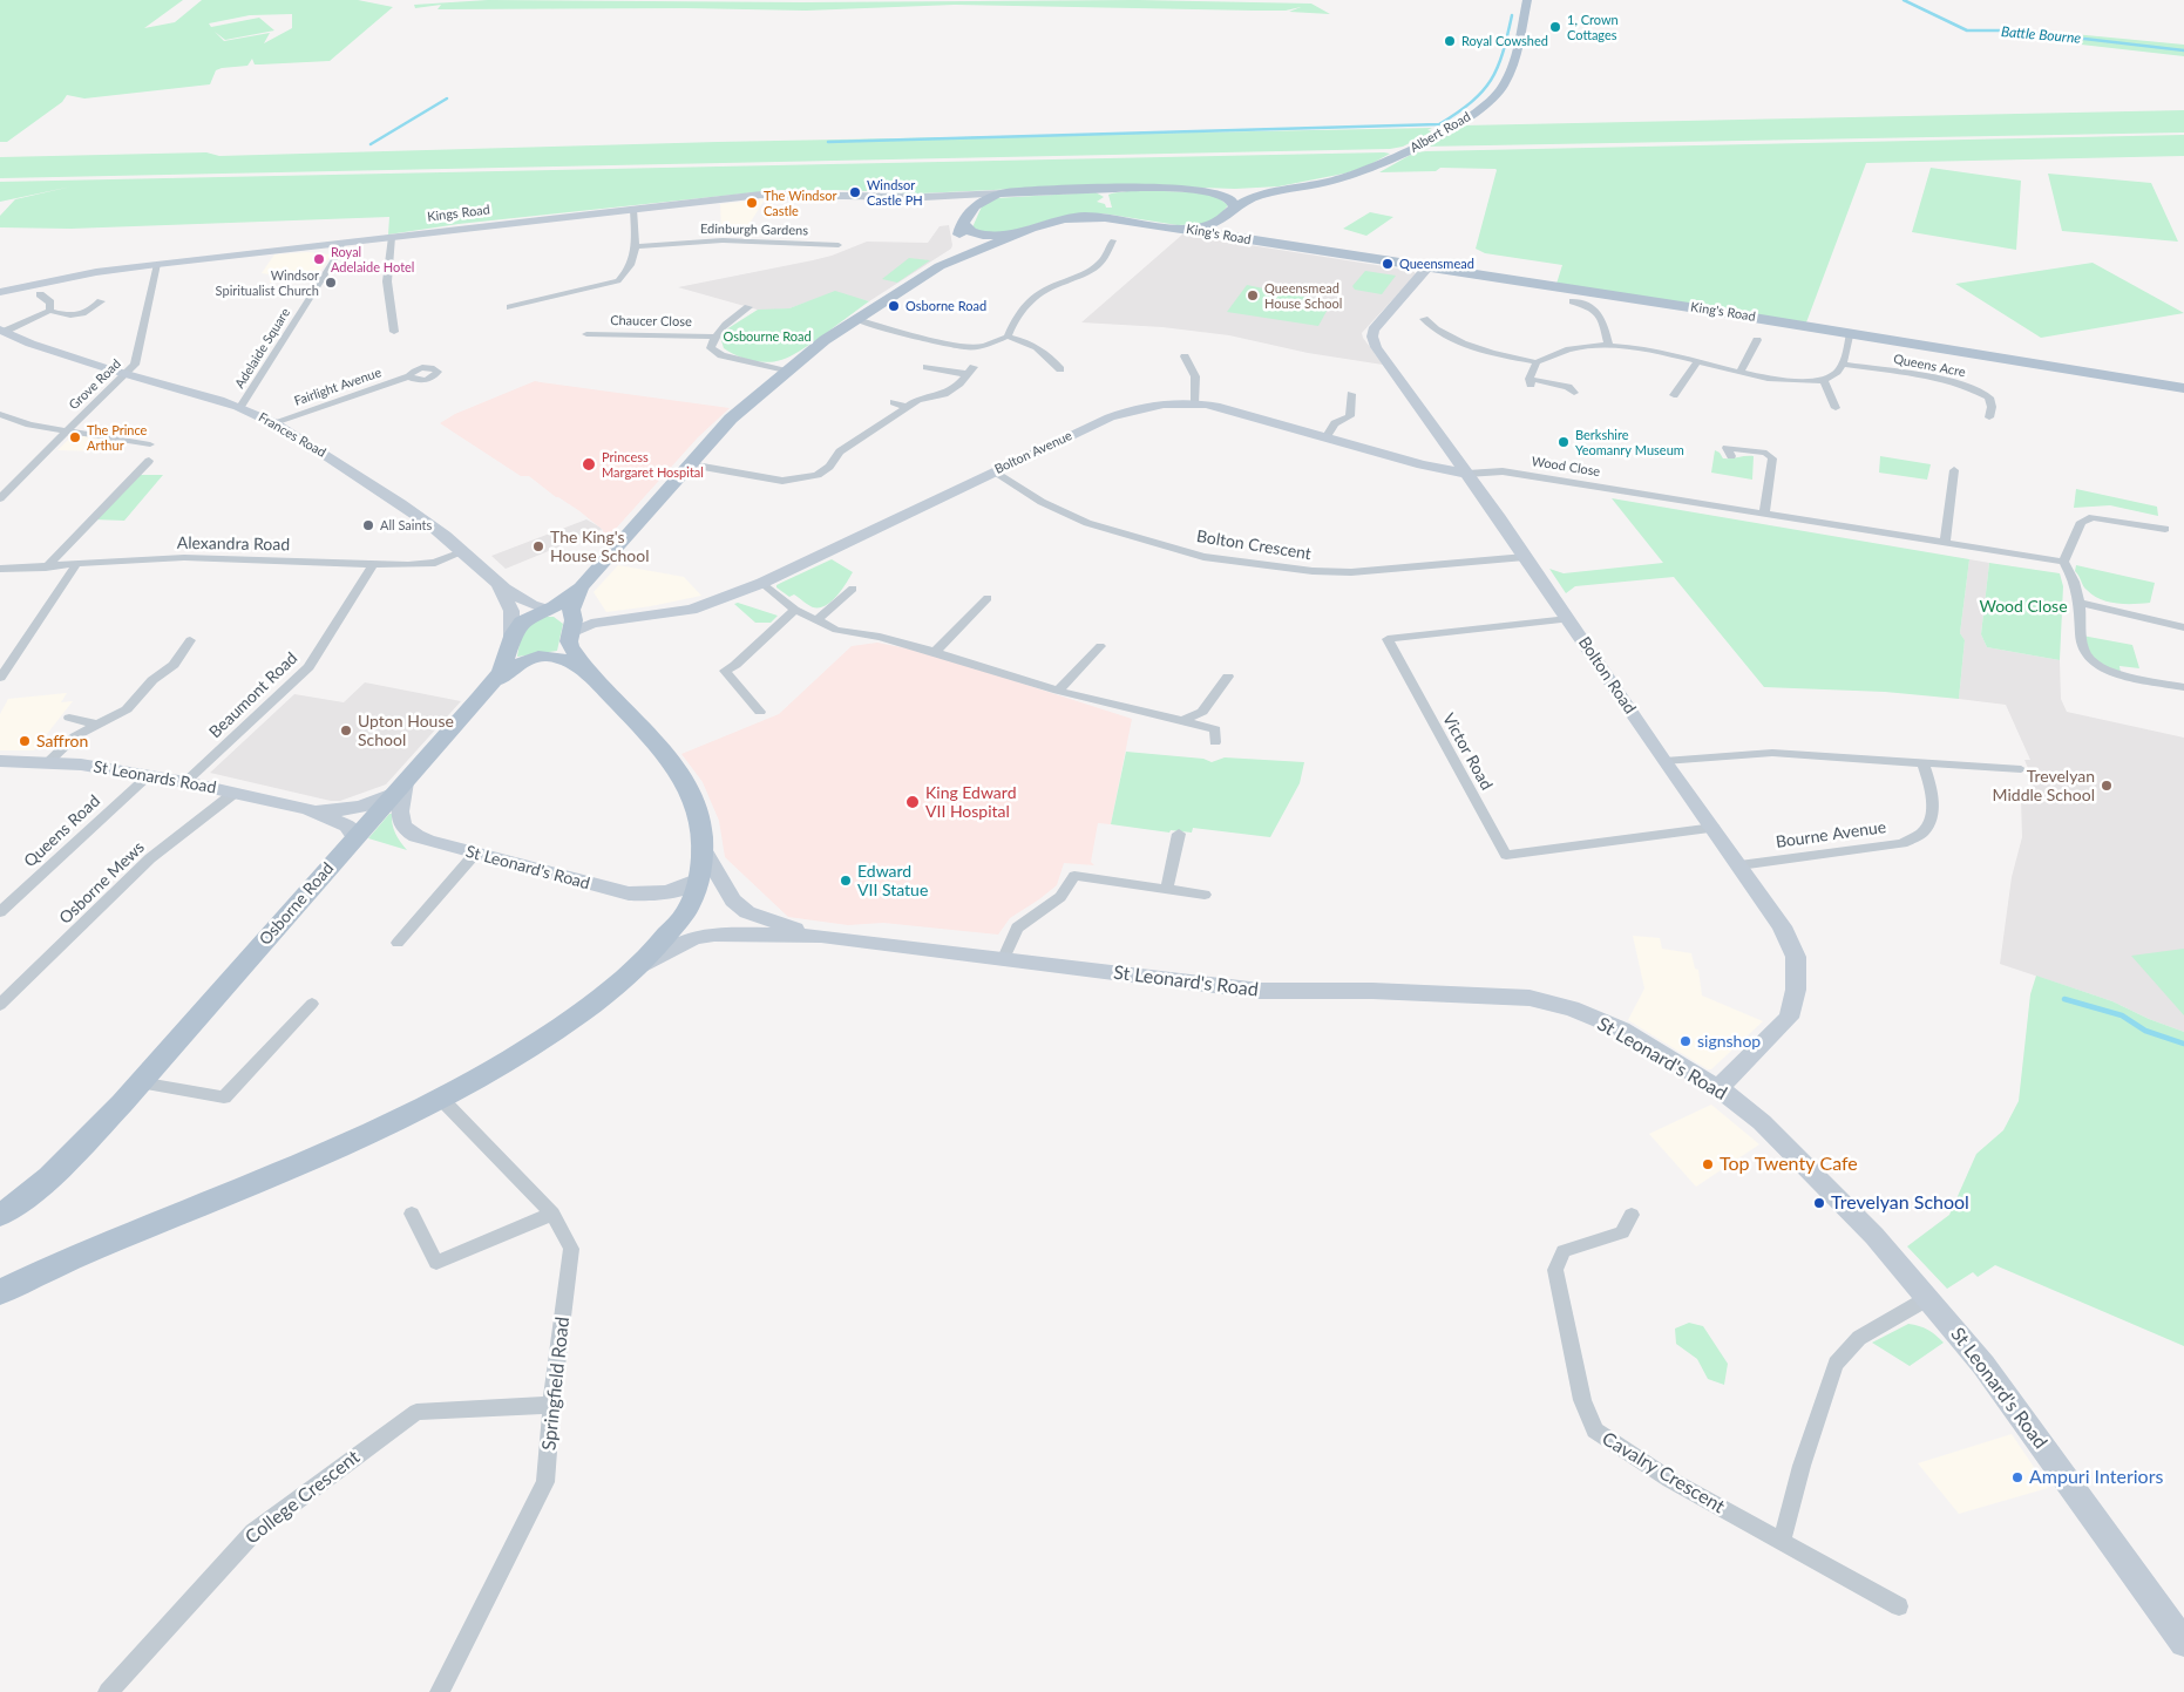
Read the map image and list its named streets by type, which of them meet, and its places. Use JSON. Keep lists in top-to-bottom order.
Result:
{
  "streets": {
    "main road": [
      "Albert Road",
      "King's Road",
      "Frances Road",
      "St Leonard's Road",
      "Osborne Road"
    ],
    "street": [
      "Kings Road",
      "Edinburgh Gardens",
      "Chaucer Close",
      "Adelaide Square",
      "Queens Acre",
      "Grove Road",
      "Fairlight Avenue",
      "Bolton Avenue",
      "Wood Close",
      "Alexandra Road",
      "Bolton Crescent",
      "Bolton Road",
      "Beaumont Road",
      "Victor Road",
      "St Leonards Road",
      "Queens Road",
      "Bourne Avenue",
      "Osborne Mews",
      "Springfield Road",
      "Cavalry Crescent",
      "College Crescent"
    ]
  },
  "crossings": [
    ["Albert Road", "Kings Road"],
    ["Albert Road", "King's Road"],
    ["Kings Road", "Adelaide Square"],
    ["Kings Road", "Grove Road"],
    ["Kings Road", "Osborne Road"],
    ["King's Road", "Bolton Road"],
    ["Chaucer Close", "Osborne Road"],
    ["Adelaide Square", "Frances Road"],
    ["Grove Road", "Frances Road"],
    ["Fairlight Avenue", "Frances Road"],
    ["Frances Road", "Alexandra Road"],
    ["Frances Road", "Osborne Road"],
    ["Bolton Avenue", "Wood Close"],
    ["Bolton Avenue", "Bolton Crescent"],
    ["Bolton Avenue", "Bolton Road"],
    ["Bolton Avenue", "Osborne Road"],
    ["Wood Close", "Bolton Road"],
    ["Alexandra Road", "Beaumont Road"],
    ["Bolton Crescent", "Bolton Road"],
    ["Bolton Road", "Victor Road"],
    ["Bolton Road", "Bourne Avenue"],
    ["Bolton Road", "St Leonard's Road"],
    ["Beaumont Road", "St Leonards Road"],
    ["St Leonards Road", "Queens Road"],
    ["St Leonards Road", "St Leonard's Road"],
    ["St Leonards Road", "Osborne Mews"],
    ["St Leonards Road", "Osborne Road"],
    ["St Leonard's Road", "Osborne Road"],
    ["Springfield Road", "College Crescent"]
  ],
  "water": ["Battle Bourne"],
  "parks": ["Osbourne Road", "Wood Close"],
  "places": [
    "1, Crown Cottages",
    "Royal Cowshed",
    "Windsor Castle PH",
    "The Windsor Castle",
    "Royal Adelaide Hotel",
    "Queensmead",
    "Windsor Spiritualist Church",
    "Queensmead House School",
    "Osborne Road",
    "The Prince Arthur",
    "Berkshire Yeomanry Museum",
    "Princess Margaret Hospital",
    "All Saints",
    "The King's House School",
    "Upton House School",
    "Saffron",
    "Trevelyan Middle School",
    "King Edward VII Hospital",
    "Edward VII Statue",
    "signshop",
    "Top Twenty Cafe",
    "Trevelyan School",
    "Ampuri Interiors"
  ]
}
